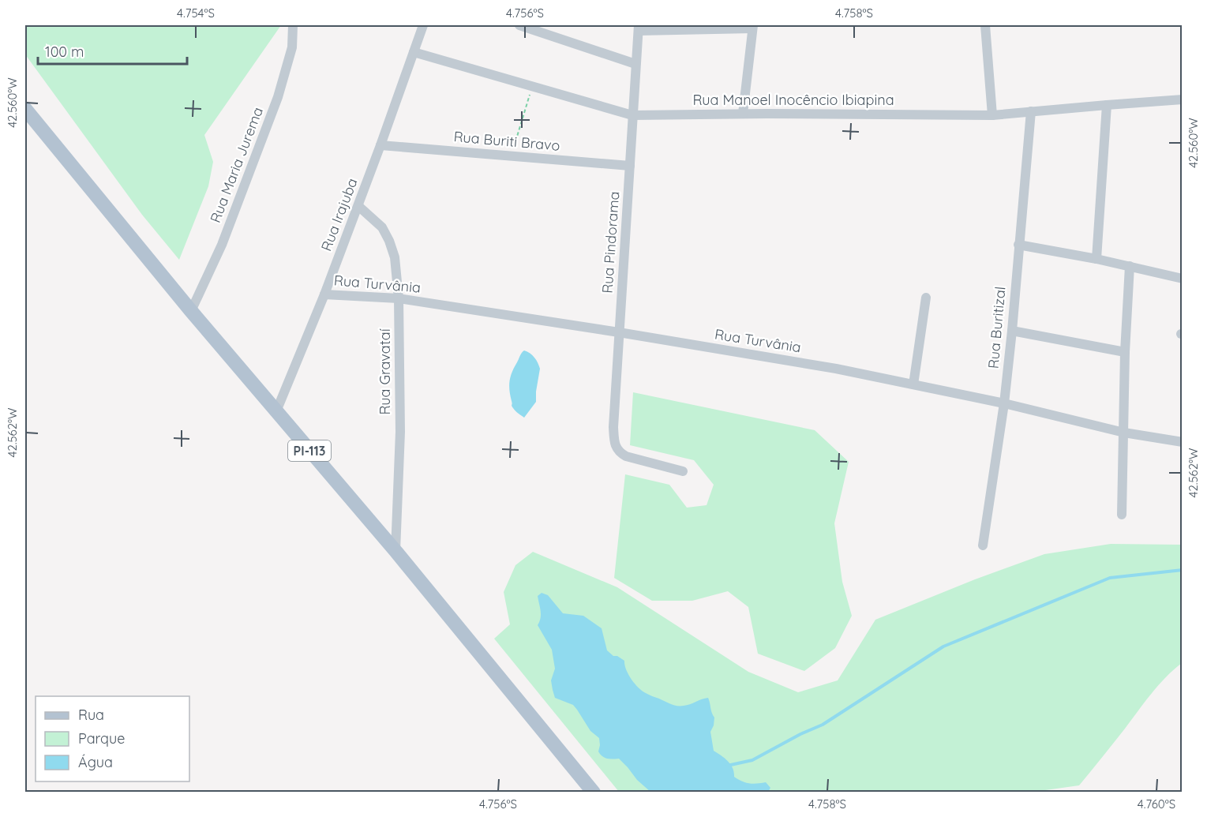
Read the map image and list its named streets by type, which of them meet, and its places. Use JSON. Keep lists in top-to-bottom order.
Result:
{
  "streets": {
    "main road": ["PI-113"],
    "street": [
      "Rua Manoel Inocêncio Ibiapina",
      "Rua Buriti Bravo",
      "Rua Maria Jurema",
      "Rua Irajuba",
      "Rua Pindorama",
      "Rua Turvânia",
      "Rua Buritizal",
      "Rua Gravataí"
    ]
  },
  "crossings": [
    ["Rua Manoel Inocêncio Ibiapina", "Rua Irajuba"],
    ["Rua Manoel Inocêncio Ibiapina", "Rua Pindorama"],
    ["Rua Manoel Inocêncio Ibiapina", "Rua Buritizal"],
    ["Rua Buriti Bravo", "Rua Irajuba"],
    ["Rua Buriti Bravo", "Rua Pindorama"],
    ["Rua Maria Jurema", "PI-113"],
    ["Rua Irajuba", "Rua Turvânia"],
    ["Rua Irajuba", "Rua Gravataí"],
    ["Rua Irajuba", "PI-113"],
    ["Rua Pindorama", "Rua Turvânia"],
    ["Rua Turvânia", "Rua Buritizal"],
    ["Rua Turvânia", "Rua Gravataí"],
    ["Rua Gravataí", "PI-113"]
  ],
  "legend": ["Rua", "Parque", "Água"],
  "scale_bar": "100 m",
  "coordinates": [
    "4.754°S",
    "4.756°S",
    "4.758°S",
    "42.560°W",
    "42.562°W",
    "4.760°S"
  ]
}
